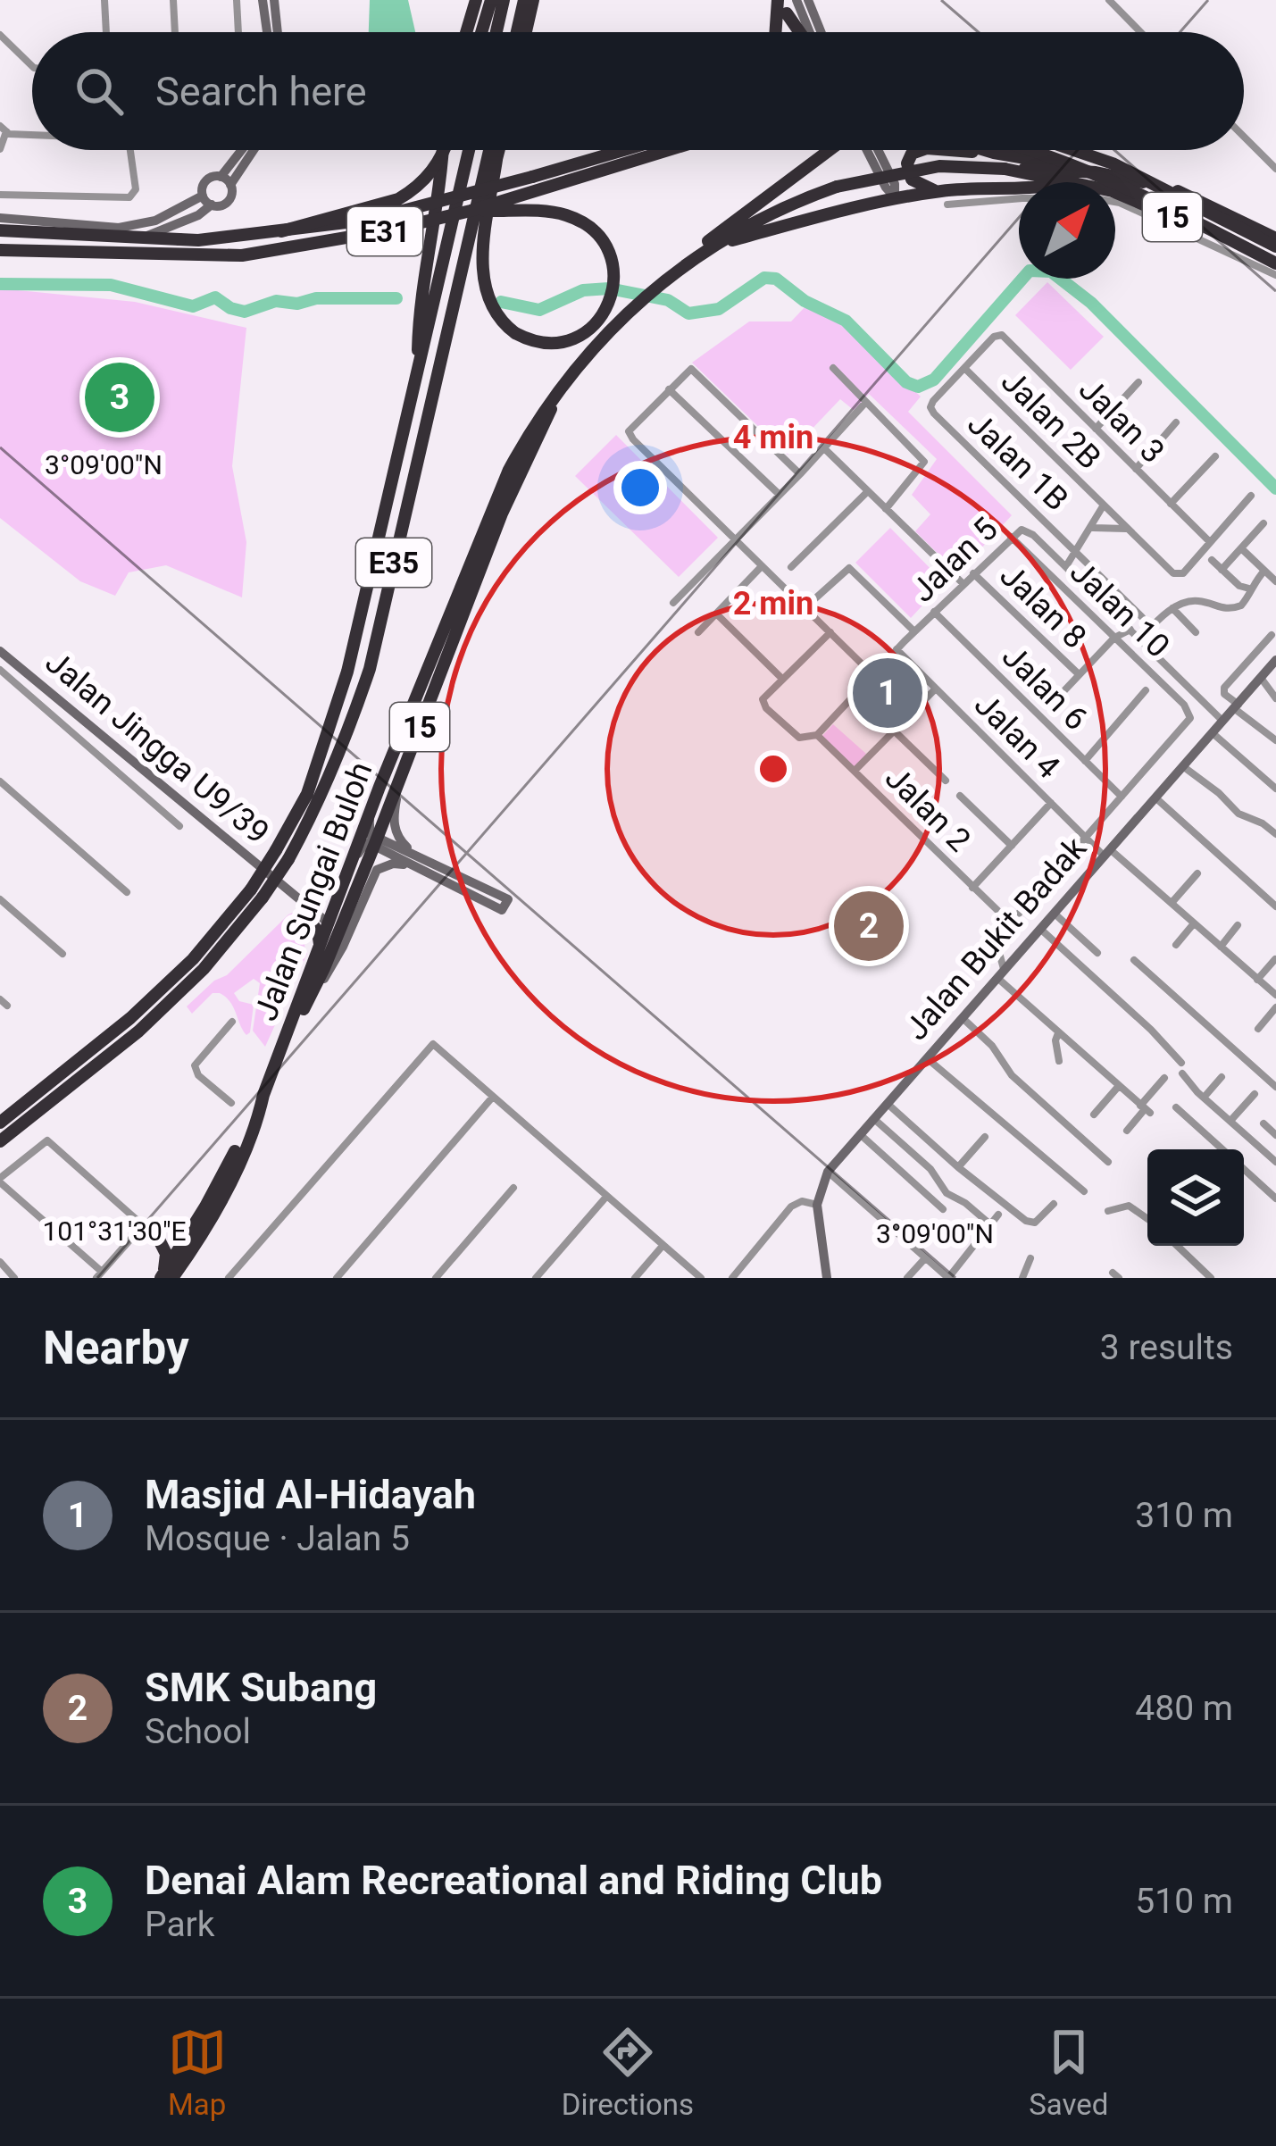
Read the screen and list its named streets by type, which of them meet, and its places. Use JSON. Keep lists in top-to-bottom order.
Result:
{
  "streets": {
    "highway": [
      "15",
      "E31",
      "E35",
      "Jalan Sungai Buloh"
    ],
    "street": [
      "Jalan 2B",
      "Jalan 3",
      "Jalan 1B",
      "Jalan 5",
      "Jalan 8",
      "Jalan 10",
      "Jalan 6",
      "Jalan 4",
      "Jalan Jingga U9/39",
      "Jalan 2",
      "Jalan Bukit Badak"
    ]
  },
  "crossings": [
    ["Jalan 2B", "Jalan 3"],
    ["Jalan 2B", "Jalan 1B"],
    ["Jalan 3", "Jalan 1B"],
    ["Jalan 5", "Jalan 8"],
    ["Jalan 5", "Jalan 10"],
    ["Jalan 5", "Jalan 6"],
    ["Jalan 5", "Jalan 4"],
    ["Jalan 5", "Jalan 2"],
    ["Jalan 5", "Jalan Bukit Badak"],
    ["Jalan 10", "Jalan 6"],
    ["Jalan 4", "Jalan Bukit Badak"],
    ["Jalan Jingga U9/39", "Jalan Sungai Buloh"]
  ],
  "north": "top right",
  "page": {
    "search": "Search here",
    "pins": ["3", "1", "2"],
    "heading": ["Nearby", "3 results"],
    "list": [
      {
        "mark": "1",
        "name": "Masjid Al-Hidayah",
        "note": "Mosque · Jalan 5",
        "value": "310 m"
      },
      {
        "mark": "2",
        "name": "SMK Subang",
        "note": "School",
        "value": "480 m"
      },
      {
        "mark": "3",
        "name": "Denai Alam Recreational and Riding Club",
        "note": "Park",
        "value": "510 m"
      }
    ],
    "nav": ["Map", "Directions", "Saved"]
  },
  "coordinates": ["3°09'00\"N", "101°31'30\"E"],
  "rings": ["4 min", "2 min"]
}
